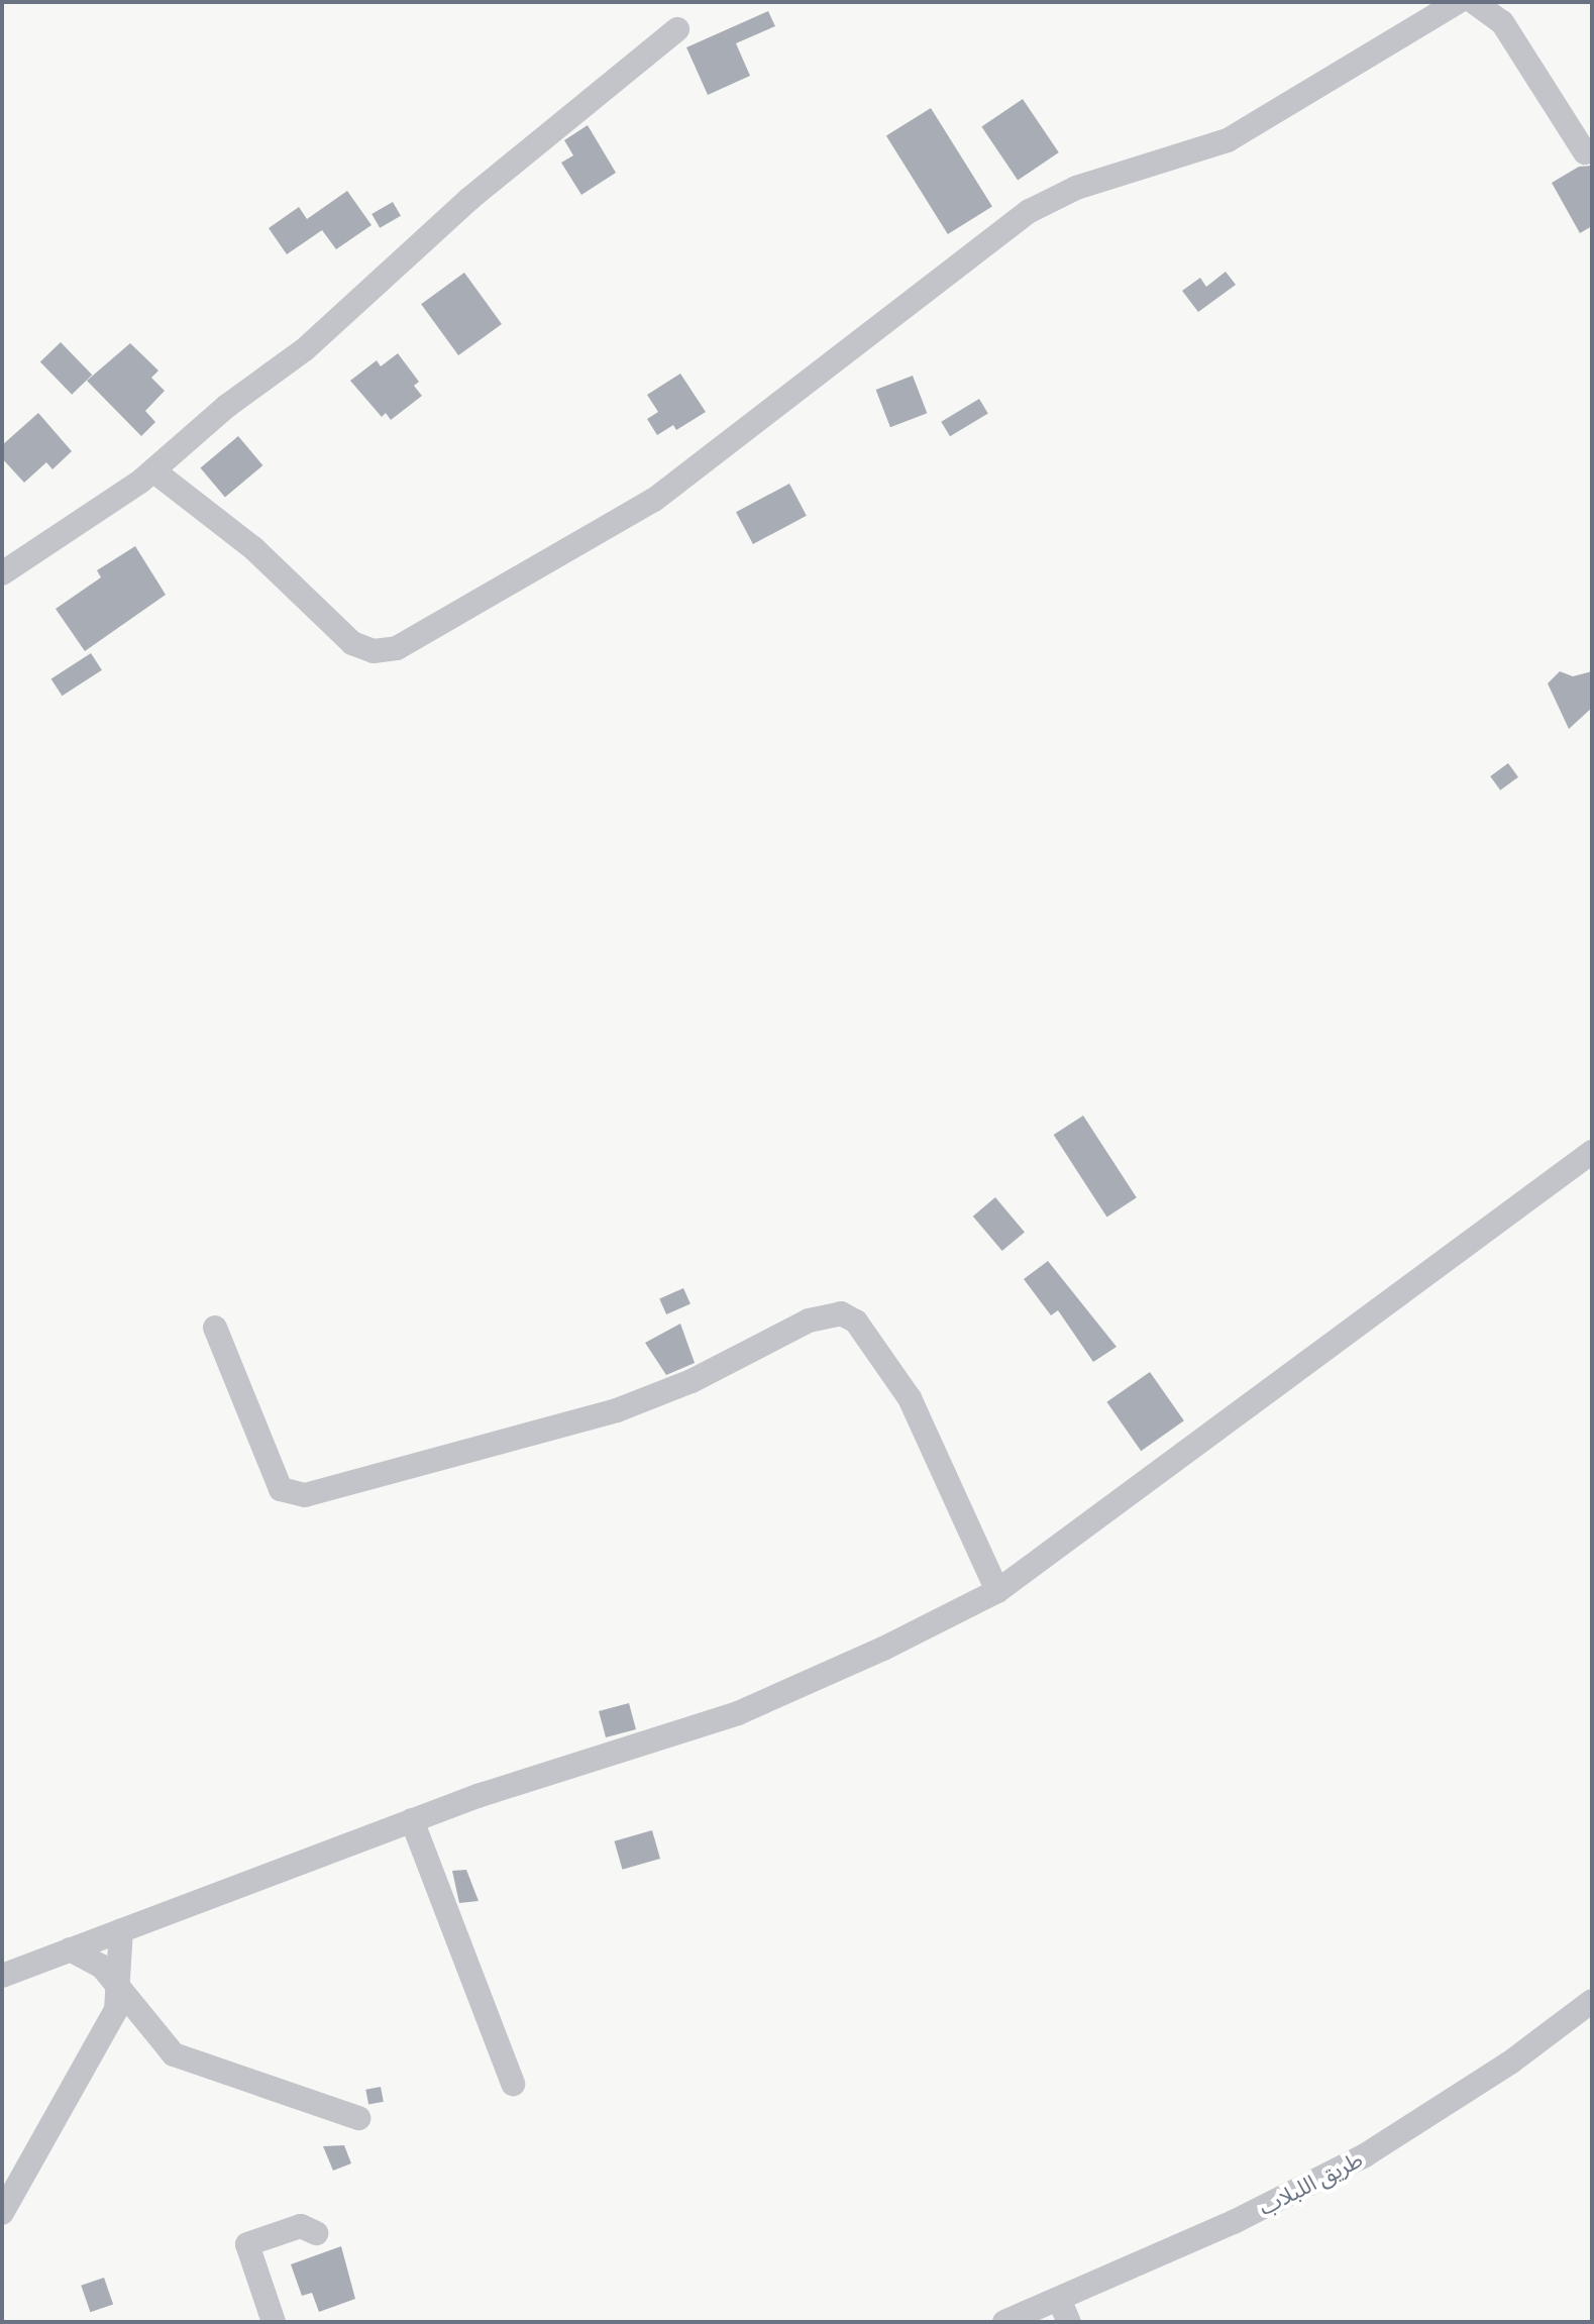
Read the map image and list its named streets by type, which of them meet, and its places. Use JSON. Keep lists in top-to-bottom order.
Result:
{
  "streets": {
    "street": ["طريق اللبلاب"]
  }
}
